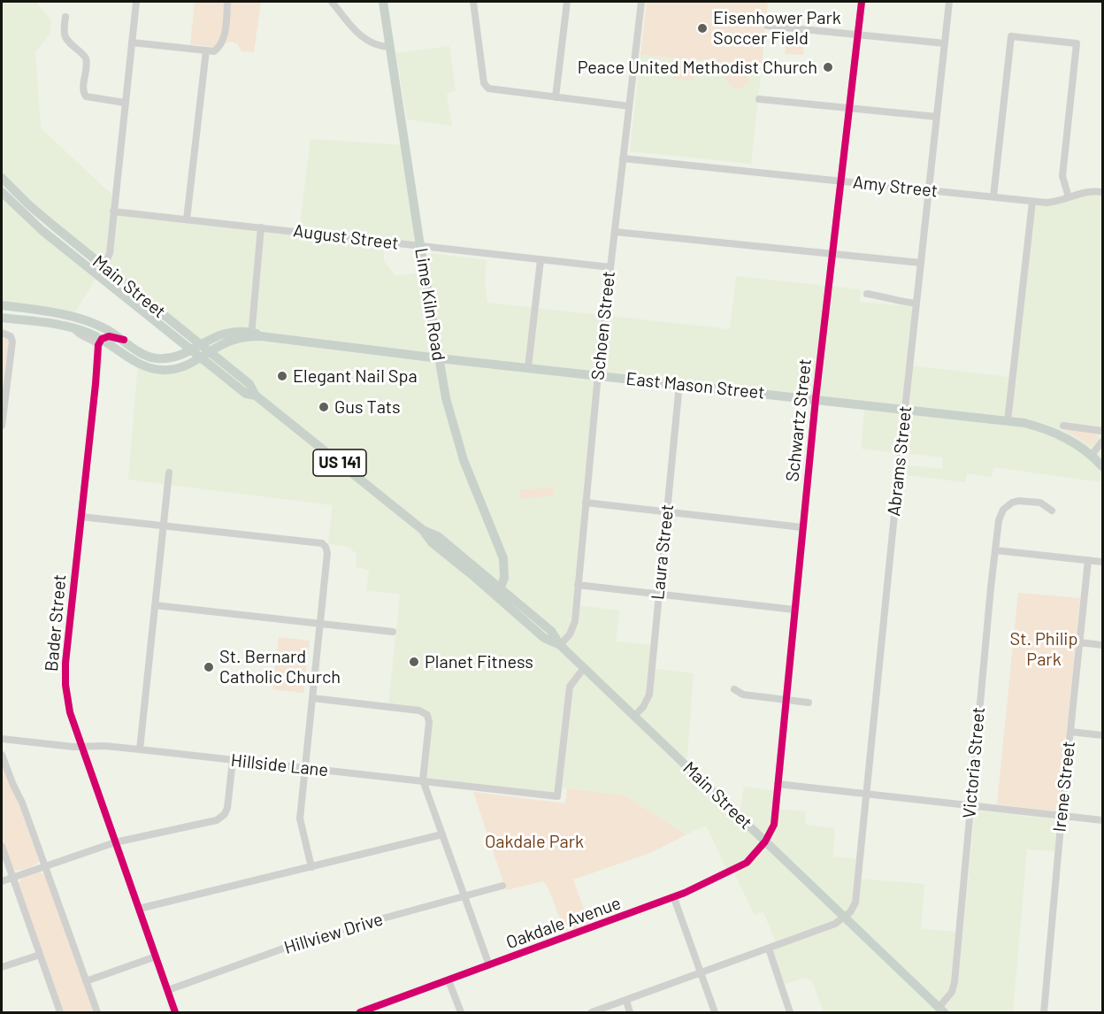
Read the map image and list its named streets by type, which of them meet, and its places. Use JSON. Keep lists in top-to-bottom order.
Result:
{
  "streets": {
    "main road": [
      "Main Street",
      "Lime Kiln Road",
      "East Mason Street",
      "US 141"
    ],
    "street": [
      "Amy Street",
      "August Street",
      "Schoen Street",
      "Schwartz Street",
      "Abrams Street",
      "Laura Street",
      "Bader Street",
      "Victoria Street",
      "Hillside Lane",
      "Irene Street",
      "Oakdale Avenue",
      "Hillview Drive"
    ]
  },
  "crossings": [
    ["Amy Street", "Schoen Street"],
    ["Amy Street", "Schwartz Street"],
    ["Amy Street", "Abrams Street"],
    ["August Street", "Lime Kiln Road"],
    ["August Street", "Schoen Street"],
    ["Main Street", "Lime Kiln Road"],
    ["Main Street", "Schoen Street"],
    ["Main Street", "East Mason Street"],
    ["Main Street", "Schwartz Street"],
    ["Main Street", "Abrams Street"],
    ["Main Street", "Laura Street"],
    ["Main Street", "Victoria Street"],
    ["Main Street", "Hillside Lane"],
    ["Main Street", "Oakdale Avenue"],
    ["Lime Kiln Road", "East Mason Street"],
    ["Schoen Street", "East Mason Street"],
    ["East Mason Street", "Schwartz Street"],
    ["East Mason Street", "Abrams Street"],
    ["East Mason Street", "Laura Street"],
    ["East Mason Street", "Bader Street"],
    ["Schwartz Street", "Oakdale Avenue"],
    ["Bader Street", "Hillside Lane"],
    ["Bader Street", "Hillview Drive"]
  ],
  "parks": ["St. Philip Park", "Oakdale Park"],
  "places": [
    "Eisenhower Park Soccer Field",
    "Peace United Methodist Church",
    "Elegant Nail Spa",
    "Gus Tats",
    "Planet Fitness",
    "St. Bernard Catholic Church"
  ]
}
